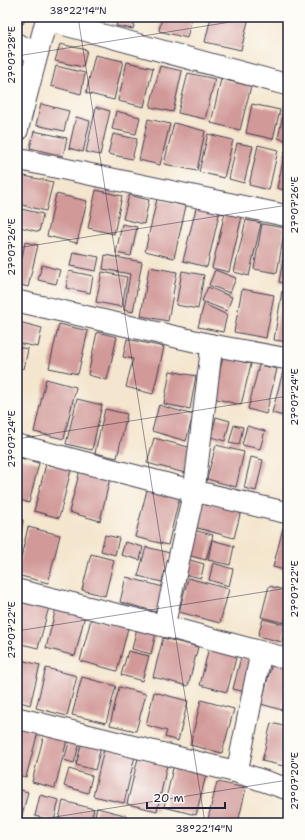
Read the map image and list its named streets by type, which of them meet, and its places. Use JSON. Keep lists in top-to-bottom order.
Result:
{
  "scale_bar": "20 m",
  "coordinates": [
    "38°22'14\"N",
    "27°07'28\"E",
    "27°07'26\"E",
    "27°07'24\"E",
    "27°07'22\"E",
    "27°07'20\"E"
  ]
}
